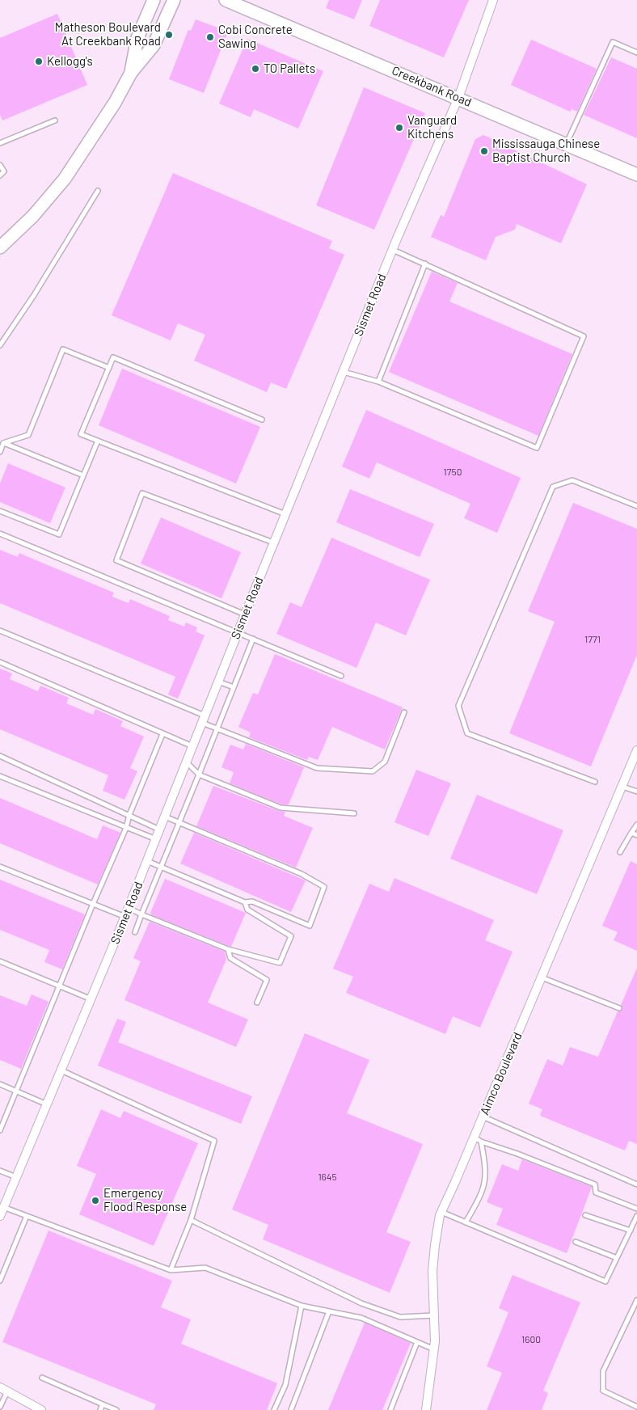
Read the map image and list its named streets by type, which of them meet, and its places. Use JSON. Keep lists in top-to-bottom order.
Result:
{
  "streets": {
    "street": ["Creekbank Road", "Sismet Road", "Aimco Boulevard"]
  },
  "crossings": [
    ["Creekbank Road", "Sismet Road"]
  ],
  "places": [
    "Matheson Boulevard At Creekbank Road",
    "Cobi Concrete Sawing",
    "Kellogg's",
    "TO Pallets",
    "Vanguard Kitchens",
    "Mississauga Chinese Baptist Church",
    "Emergency Flood Response"
  ],
  "house_numbers": [
    "1750",
    "1771",
    "1645",
    "1600"
  ]
}
